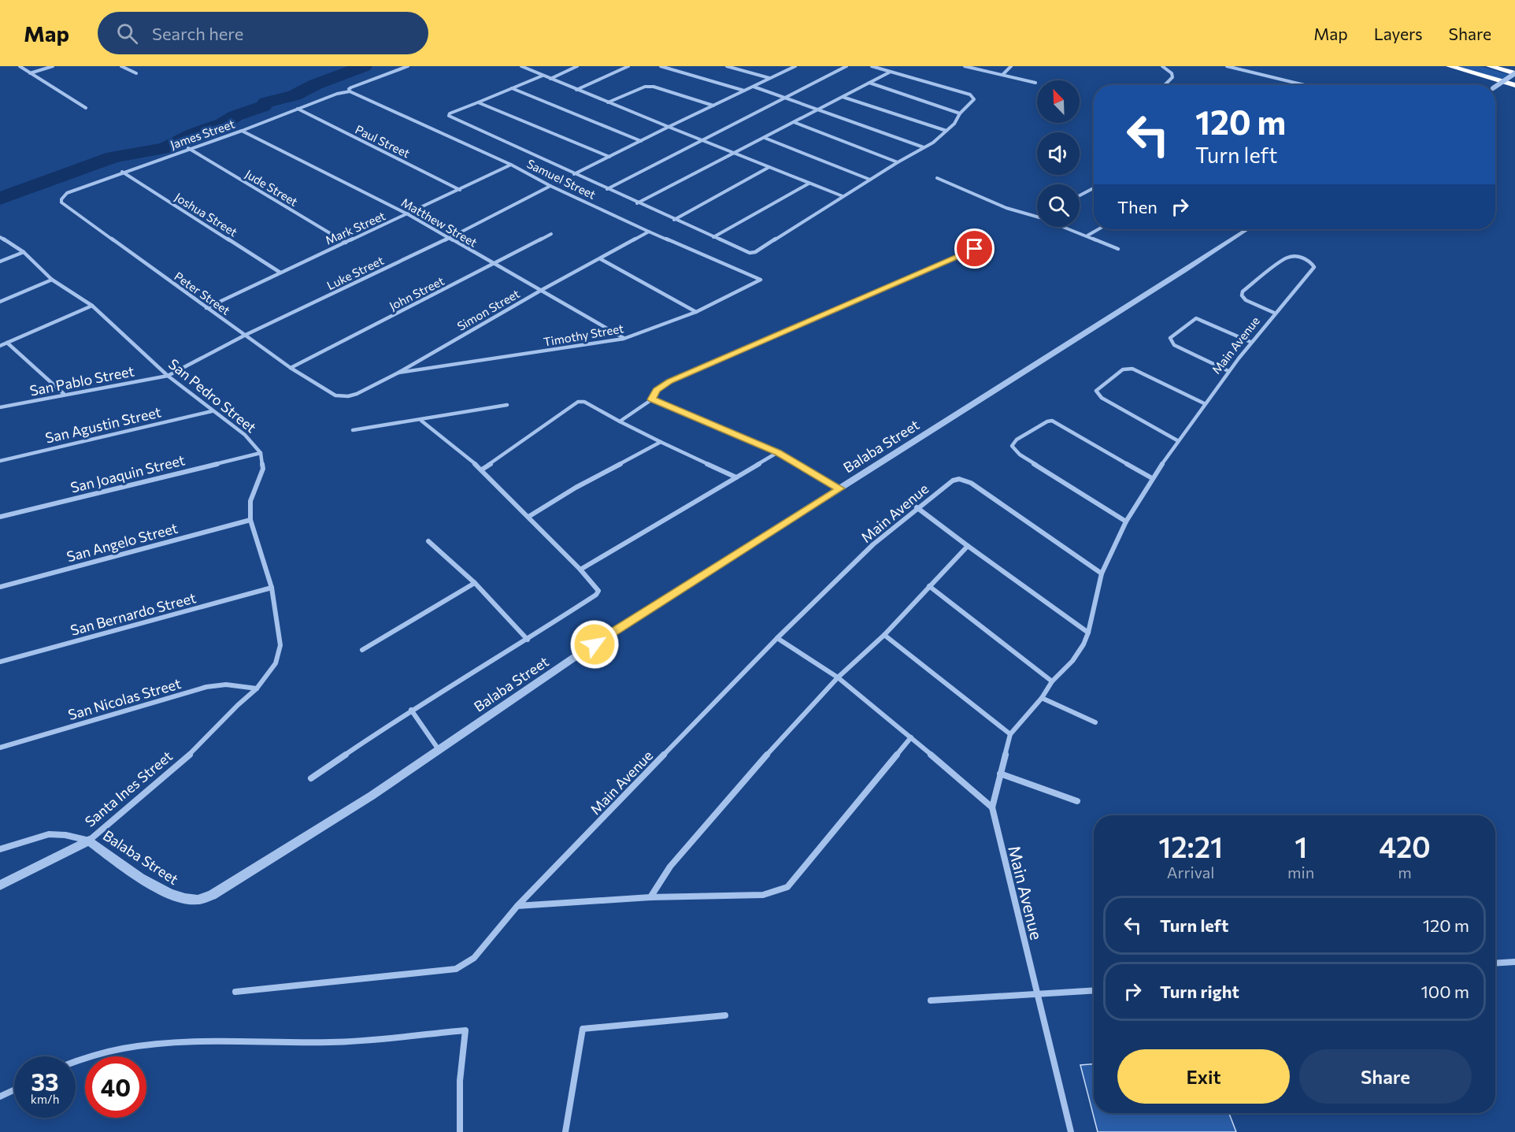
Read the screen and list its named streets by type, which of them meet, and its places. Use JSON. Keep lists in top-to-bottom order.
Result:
{
  "streets": {
    "street": [
      "James Street",
      "Paul Street",
      "Samuel Street",
      "Jude Street",
      "Joshua Street",
      "Matthew Street",
      "Mark Street",
      "Luke Street",
      "Peter Street",
      "John Street",
      "Simon Street",
      "Timothy Street",
      "Main Avenue",
      "San Pablo Street",
      "San Pedro Street",
      "San Agustin Street",
      "Balaba Street",
      "San Joaquin Street",
      "San Angelo Street",
      "San Bernardo Street",
      "San Nicolas Street",
      "Santa Ines Street"
    ]
  },
  "crossings": [
    ["James Street", "Paul Street"],
    ["James Street", "Samuel Street"],
    ["James Street", "Jude Street"],
    ["James Street", "Joshua Street"],
    ["James Street", "Matthew Street"],
    ["James Street", "Peter Street"],
    ["Paul Street", "Mark Street"],
    ["Samuel Street", "Mark Street"],
    ["Samuel Street", "Luke Street"],
    ["Samuel Street", "Simon Street"],
    ["Samuel Street", "Timothy Street"],
    ["Jude Street", "Mark Street"],
    ["Joshua Street", "Mark Street"],
    ["Matthew Street", "Mark Street"],
    ["Matthew Street", "Luke Street"],
    ["Matthew Street", "John Street"],
    ["Matthew Street", "Simon Street"],
    ["Matthew Street", "Timothy Street"],
    ["Mark Street", "Peter Street"],
    ["Luke Street", "Peter Street"],
    ["Luke Street", "San Pablo Street"],
    ["Luke Street", "San Pedro Street"],
    ["Peter Street", "John Street"],
    ["Peter Street", "Simon Street"],
    ["Simon Street", "Timothy Street"],
    ["San Pablo Street", "San Pedro Street"],
    ["San Pedro Street", "San Agustin Street"],
    ["San Pedro Street", "San Joaquin Street"],
    ["San Pedro Street", "San Angelo Street"],
    ["San Pedro Street", "San Bernardo Street"],
    ["San Pedro Street", "San Nicolas Street"],
    ["San Pedro Street", "Santa Ines Street"],
    ["Balaba Street", "Santa Ines Street"],
    ["San Nicolas Street", "Santa Ines Street"]
  ],
  "north": "top left",
  "page": {
    "header": "Map",
    "search": "Search here",
    "nav": ["Map", "Layers", "Share"],
    "turn": ["120 m", "Turn left"],
    "then": "Then",
    "eta": [
      "12:21",
      "Arrival",
      "1",
      "min",
      "420",
      "m"
    ],
    "list": [
      {
        "name": "Turn left",
        "value": "120 m"
      },
      {
        "name": "Turn right",
        "value": "100 m"
      }
    ],
    "buttons": ["Exit", "Share"],
    "speed": "33 km/h",
    "limit": "40"
  }
}
